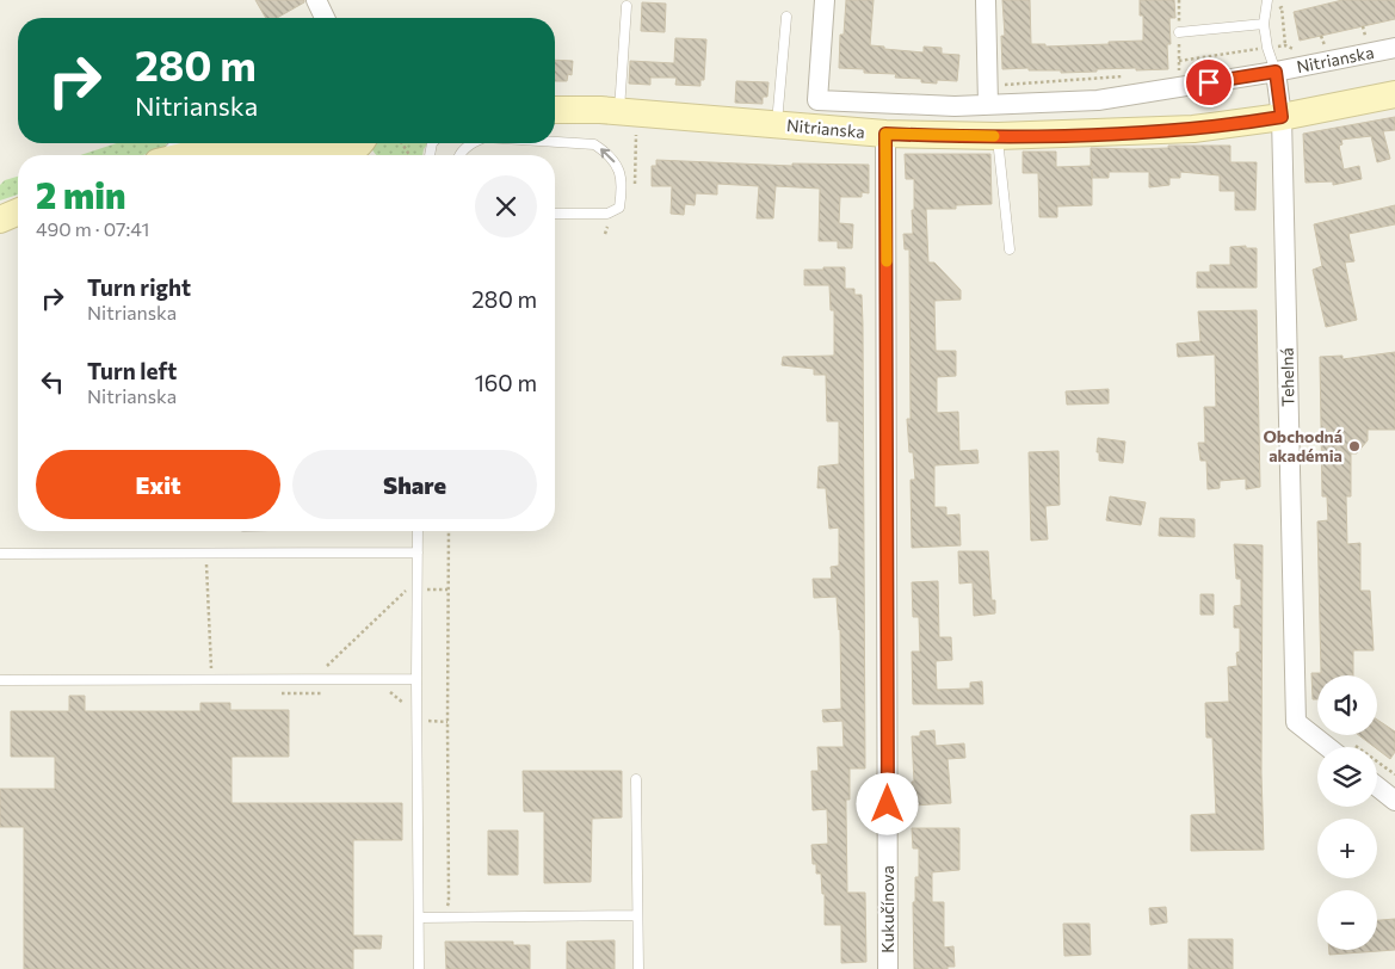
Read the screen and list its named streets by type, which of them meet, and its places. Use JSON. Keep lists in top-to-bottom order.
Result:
{
  "streets": {
    "main road": ["Nitrianska"],
    "street": ["Tehelná", "Kukučínova"]
  },
  "crossings": [
    ["Nitrianska", "Tehelná"],
    ["Nitrianska", "Kukučínova"]
  ],
  "places": ["Obchodná akadémia"],
  "page": {
    "turn": ["280 m", "Nitrianska"],
    "heading": ["2 min", "490 m · 07:41"],
    "list": [
      {
        "name": "Turn right",
        "note": "Nitrianska",
        "value": "280 m"
      },
      {
        "name": "Turn left",
        "note": "Nitrianska",
        "value": "160 m"
      }
    ],
    "buttons": ["Exit", "Share"],
    "map_buttons": ["+", "−"]
  }
}
